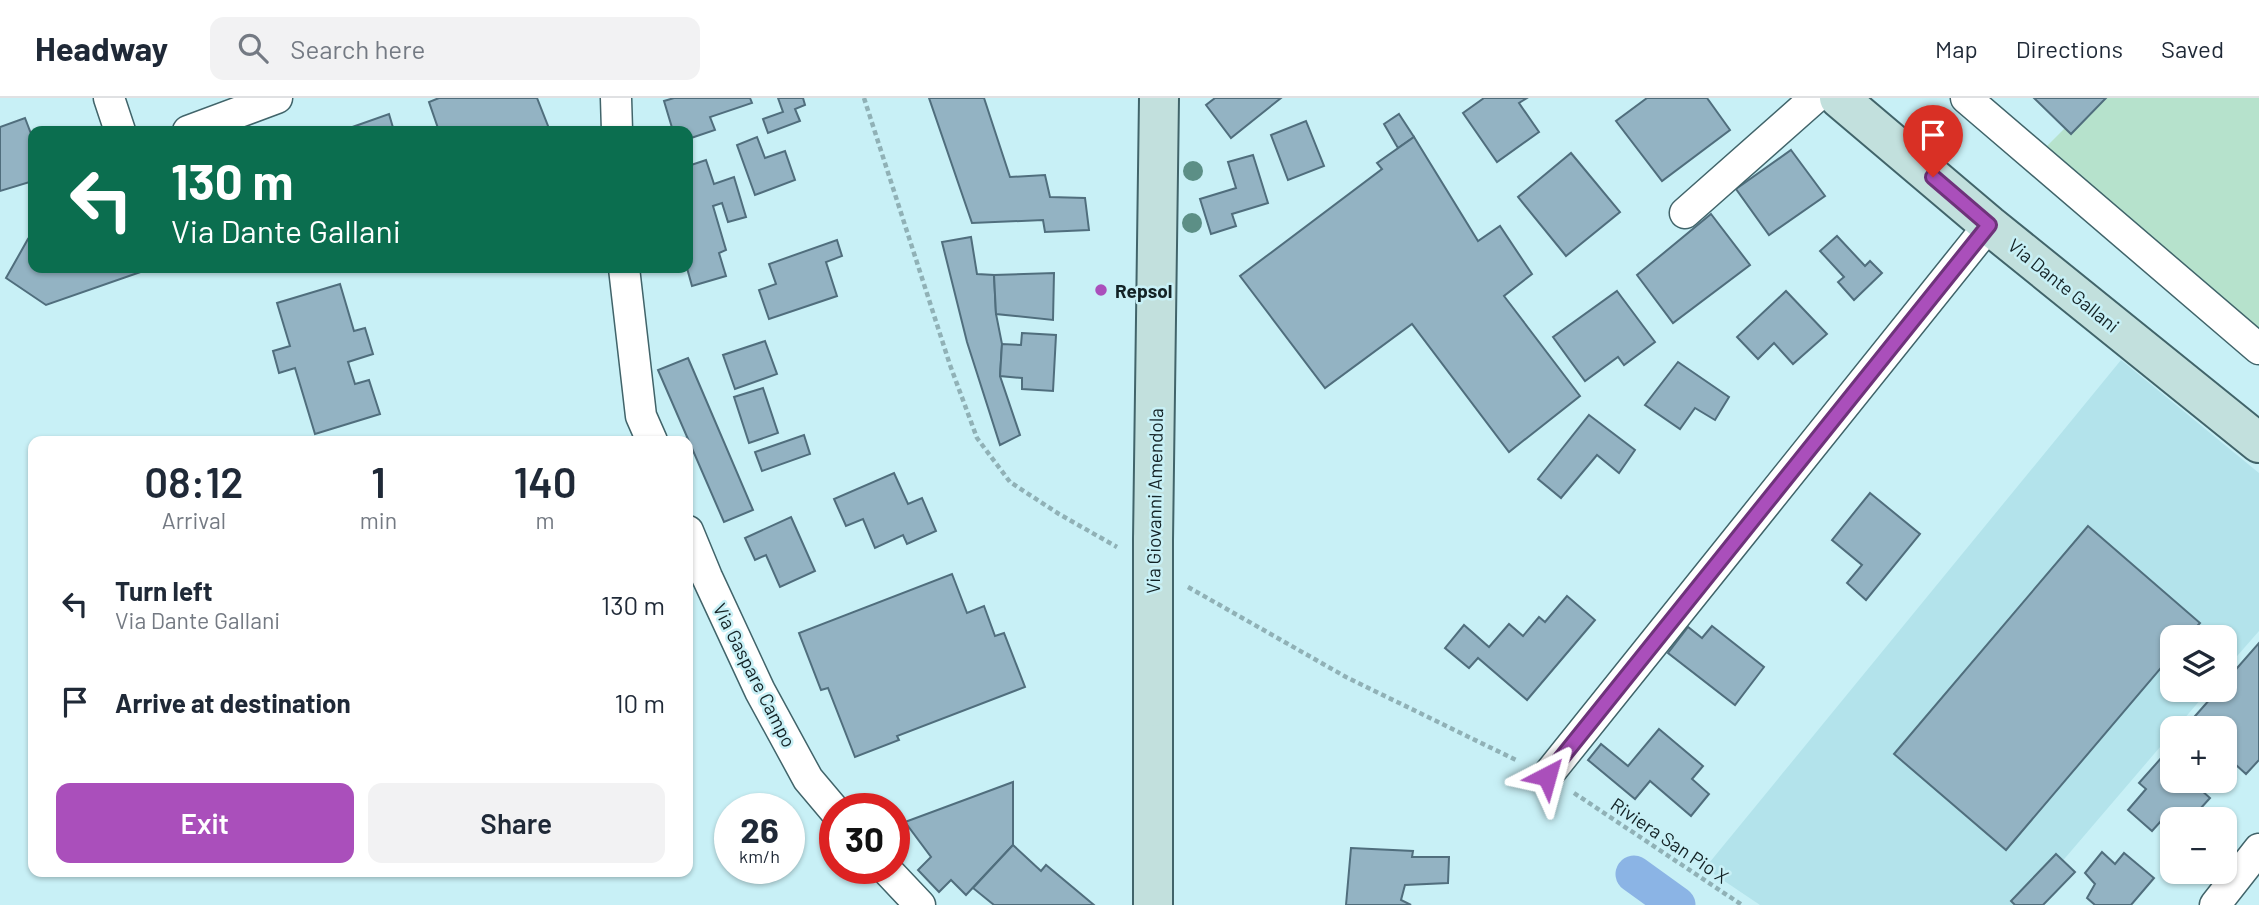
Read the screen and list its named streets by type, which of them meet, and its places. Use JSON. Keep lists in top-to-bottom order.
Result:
{
  "streets": {
    "main road": ["Via Dante Gallani", "Via Giovanni Amendola"],
    "street": ["Via Gaspare Campo"],
    "path": ["Riviera San Pio X"]
  },
  "places": ["Repsol"],
  "page": {
    "header": "Headway",
    "search": "Search here",
    "nav": ["Map", "Directions", "Saved"],
    "turn": ["130 m", "Via Dante Gallani"],
    "eta": [
      "08:12",
      "Arrival",
      "1",
      "min",
      "140",
      "m"
    ],
    "list": [
      {
        "name": "Turn left",
        "note": "Via Dante Gallani",
        "value": "130 m"
      },
      {
        "name": "Arrive at destination",
        "value": "10 m"
      }
    ],
    "map_buttons": ["+", "−"],
    "buttons": ["Exit", "Share"],
    "speed": "26 km/h",
    "limit": "30"
  }
}
